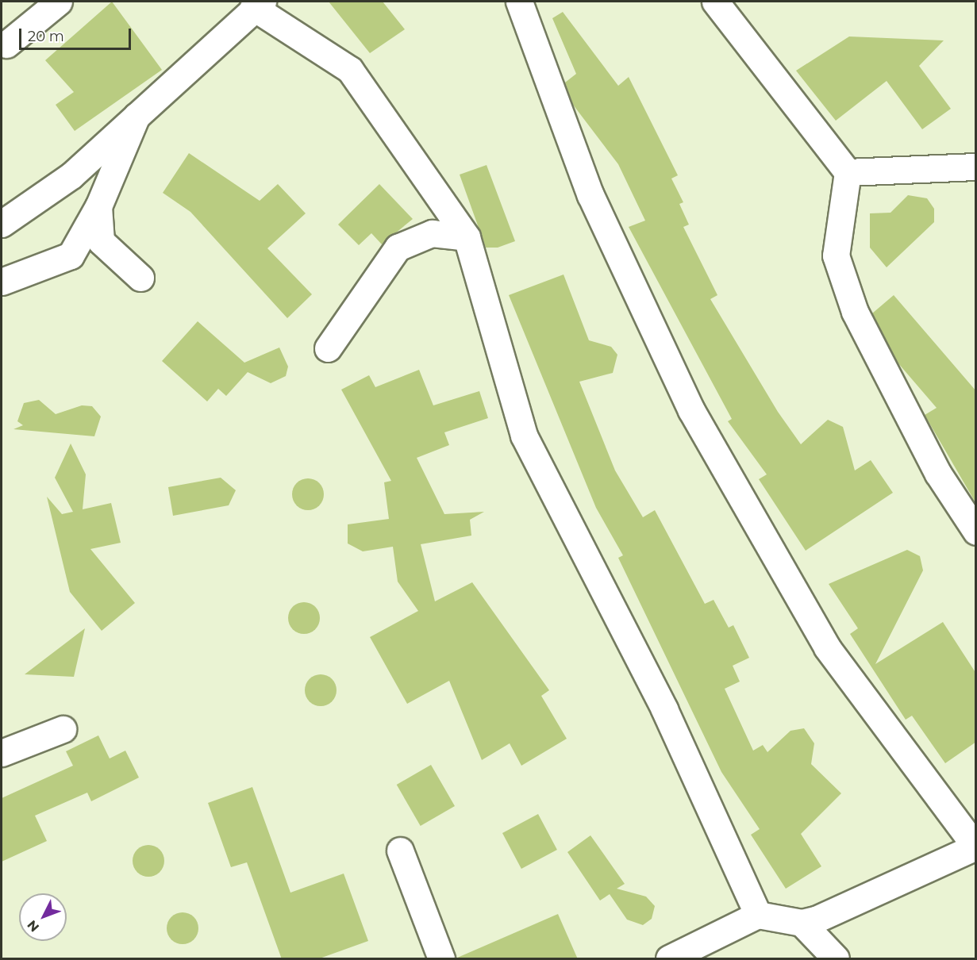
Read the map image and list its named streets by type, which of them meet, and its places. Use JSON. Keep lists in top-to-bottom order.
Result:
{
  "scale_bar": "20 m",
  "north": "bottom left"
}
